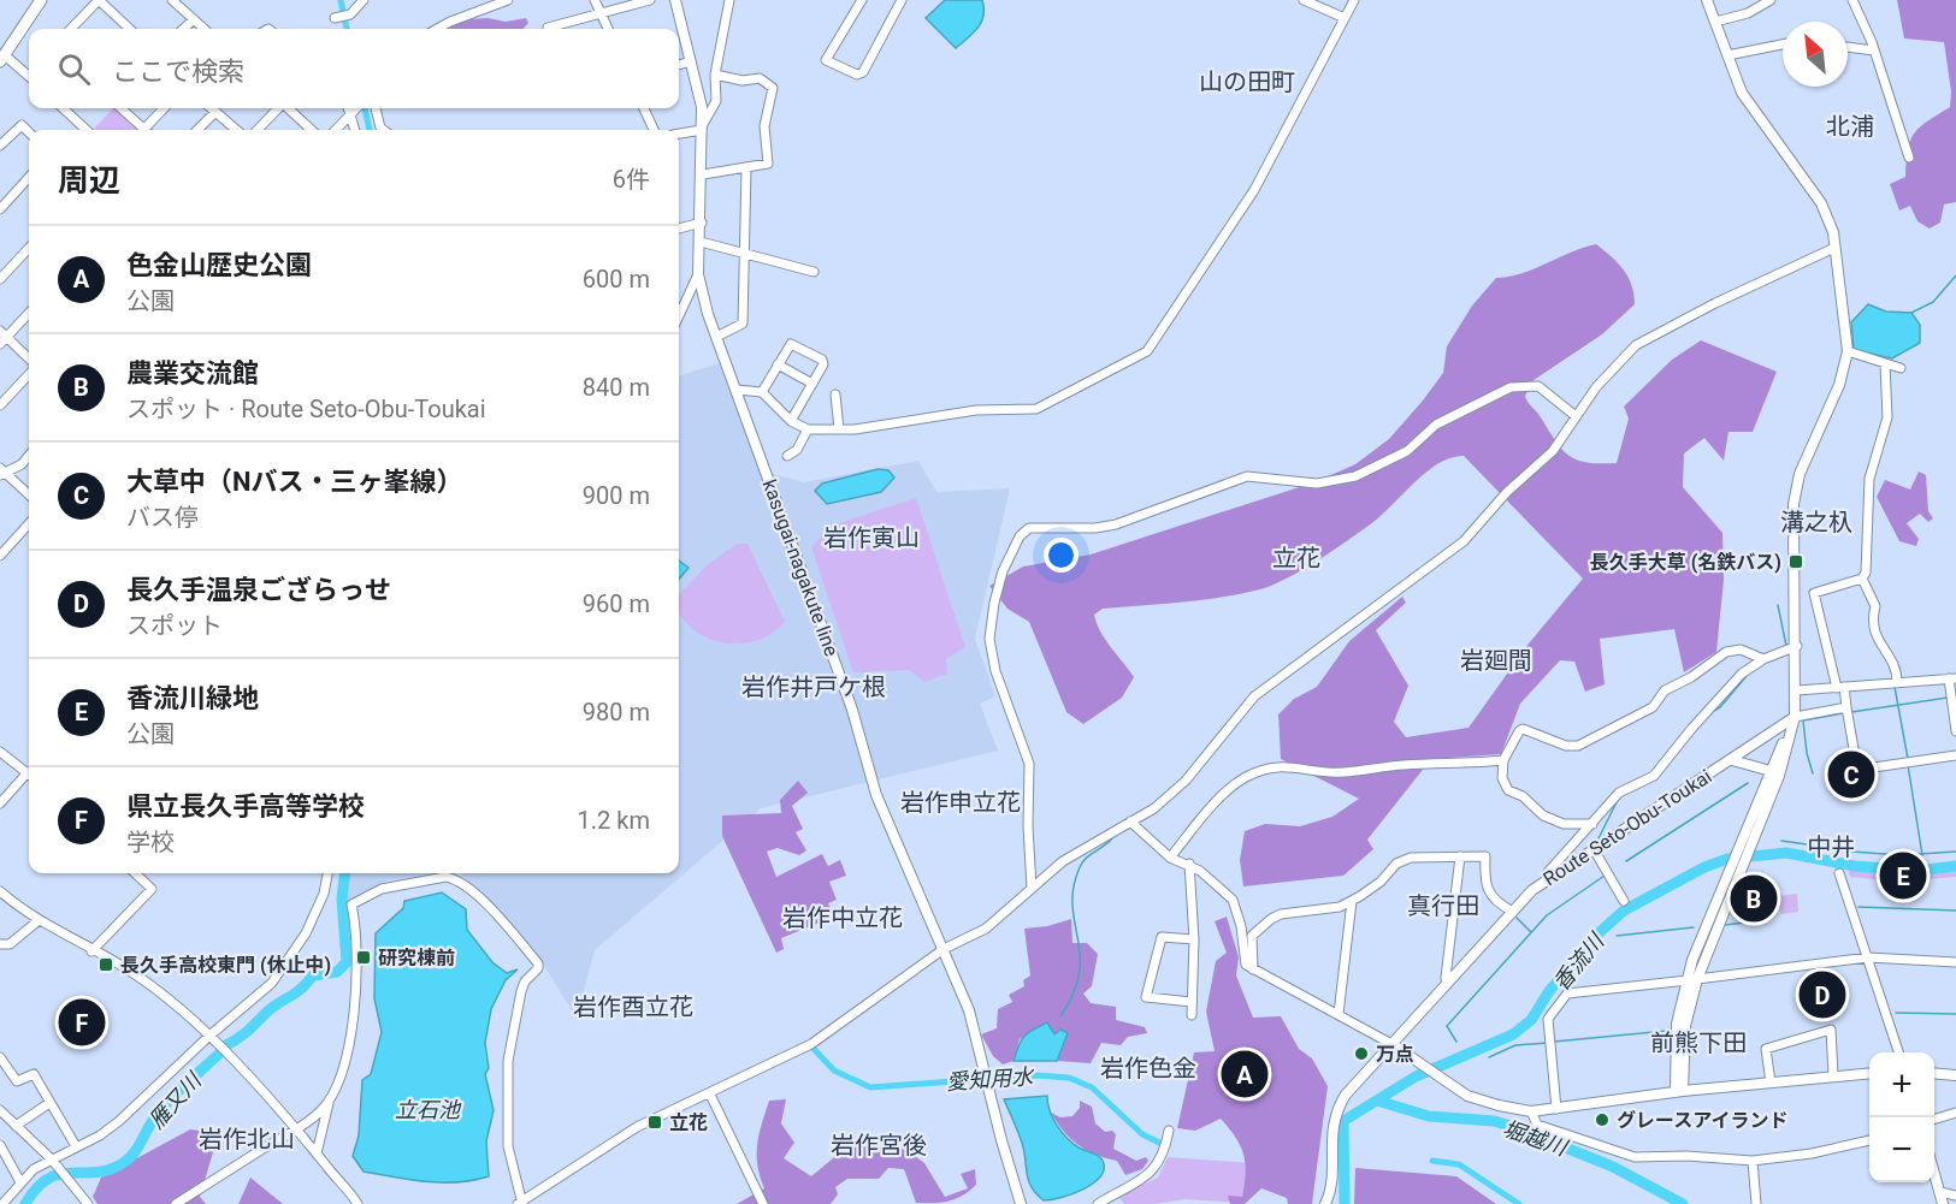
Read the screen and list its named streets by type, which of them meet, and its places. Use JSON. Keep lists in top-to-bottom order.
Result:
{
  "streets": {
    "main road": ["kasugai-nagakute line", "Route Seto-Obu-Toukai"]
  },
  "districts": [
    "山の田町",
    "北浦",
    "溝之杁",
    "岩作寅山",
    "立花",
    "岩廻間",
    "岩作井戸ケ根",
    "岩作申立花",
    "中井",
    "真行田",
    "岩作中立花",
    "岩作酉立花",
    "前熊下田",
    "岩作色金",
    "岩作北山",
    "岩作宮後"
  ],
  "water": [
    "香流川",
    "愛知用水",
    "雁又川",
    "立石池",
    "堀越川"
  ],
  "places": {
    "transit": [
      "長久手大草 (名鉄バス)",
      "研究棟前",
      "長久手高校東門 (休止中)",
      "立花"
    ],
    "other": ["万点", "グレースアイランド"]
  },
  "north": "top left",
  "page": {
    "search": "ここで検索",
    "heading": ["周辺", "6件"],
    "list": [
      {
        "mark": "A",
        "name": "色金山歴史公園",
        "note": "公園",
        "value": "600 m"
      },
      {
        "mark": "B",
        "name": "農業交流館",
        "note": "スポット · Route Seto-Obu-Toukai",
        "value": "840 m"
      },
      {
        "mark": "C",
        "name": "大草中（Nバス・三ヶ峯線）",
        "note": "バス停",
        "value": "900 m"
      },
      {
        "mark": "D",
        "name": "長久手温泉ござらっせ",
        "note": "スポット",
        "value": "960 m"
      },
      {
        "mark": "E",
        "name": "香流川緑地",
        "note": "公園",
        "value": "980 m"
      },
      {
        "mark": "F",
        "name": "県立長久手高等学校",
        "note": "学校",
        "value": "1.2 km"
      }
    ],
    "pins": [
      "C",
      "E",
      "B",
      "D",
      "F",
      "A"
    ],
    "map_buttons": ["+", "−"]
  }
}
